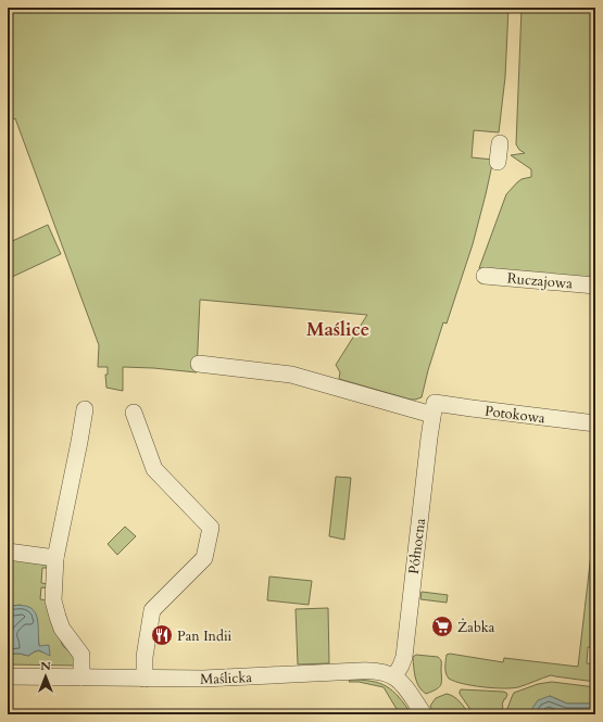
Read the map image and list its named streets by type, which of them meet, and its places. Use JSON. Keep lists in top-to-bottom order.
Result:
{
  "streets": {
    "street": [
      "Ruczajowa",
      "Potokowa",
      "Północna",
      "Maślicka"
    ]
  },
  "crossings": [
    ["Potokowa", "Północna"],
    ["Północna", "Maślicka"]
  ],
  "districts": ["Maślice"],
  "places": {
    "supermarket": ["Żabka"],
    "restaurant": ["Pan Indii"]
  },
  "north": "top"
}
